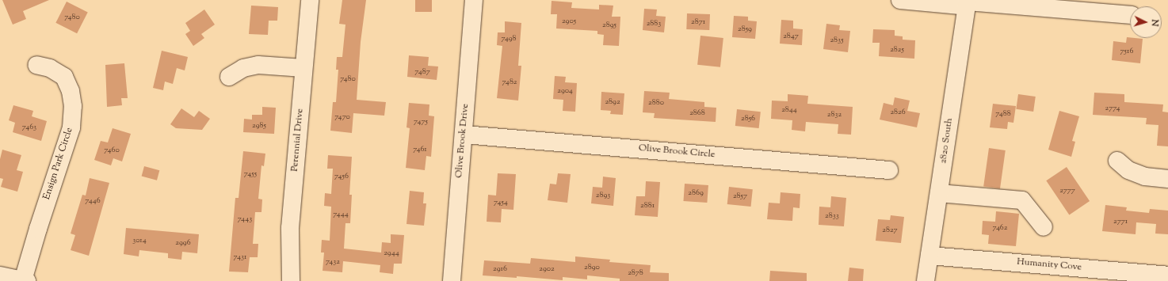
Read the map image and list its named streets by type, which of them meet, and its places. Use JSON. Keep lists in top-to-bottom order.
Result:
{
  "streets": {
    "street": [
      "Perennial Drive",
      "Olive Brook Drive",
      "2820 South",
      "Olive Brook Circle",
      "Ensign Park Circle",
      "Humanity Cove"
    ]
  },
  "crossings": [
    ["Olive Brook Drive", "Olive Brook Circle"],
    ["2820 South", "Humanity Cove"]
  ],
  "house_numbers": [
    "7480",
    "2905",
    "2871",
    "2883",
    "2895",
    "2859",
    "2847",
    "7498",
    "2835",
    "2825",
    "7516",
    "7487",
    "7480",
    "7482",
    "2904",
    "2892",
    "2880",
    "2774",
    "2844",
    "2826",
    "2868",
    "7488",
    "2832",
    "7470",
    "2856",
    "7475",
    "2985",
    "7463",
    "7461",
    "7460",
    "7455",
    "7456",
    "2777",
    "2869",
    "2893",
    "2857",
    "7446",
    "7454",
    "2881",
    "7444",
    "2833",
    "7443",
    "2771",
    "7462",
    "2827",
    "3014",
    "2996",
    "2944",
    "7431",
    "7432",
    "2890",
    "2916",
    "2902",
    "2878"
  ],
  "north": "right"
}
